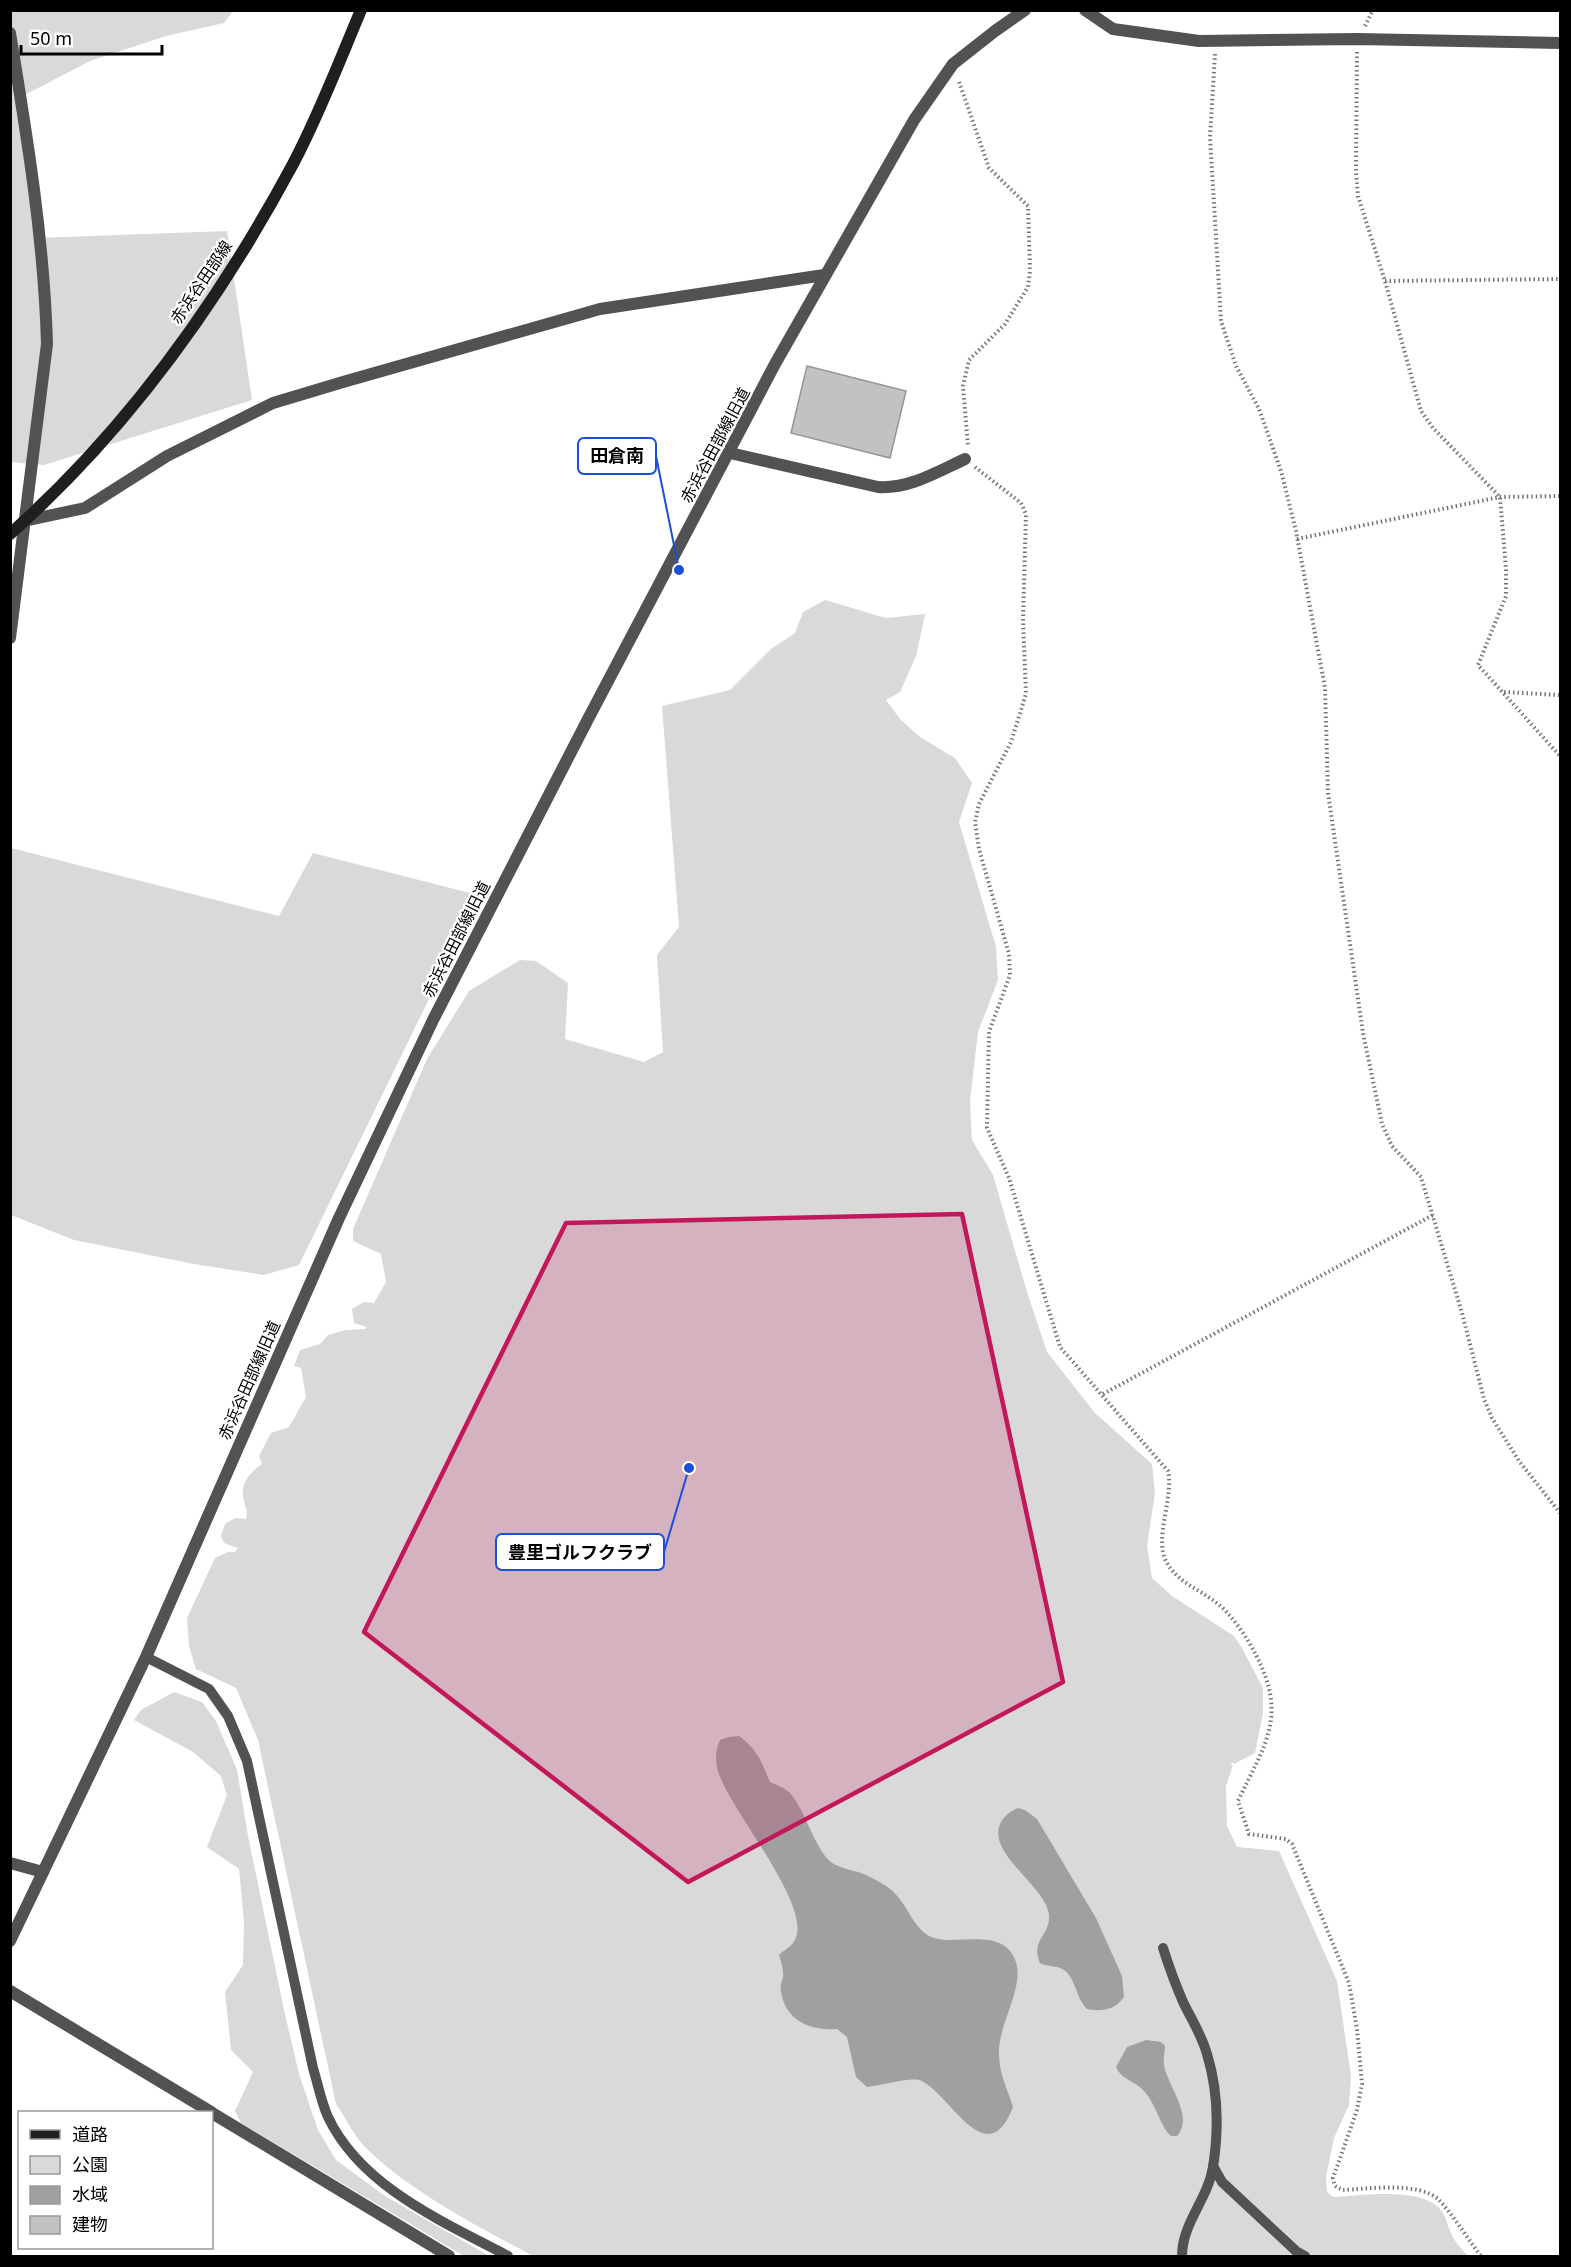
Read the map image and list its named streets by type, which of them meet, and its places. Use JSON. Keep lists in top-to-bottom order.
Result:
{
  "streets": {
    "main road": ["赤浜谷田部線"],
    "street": ["赤浜谷田部線旧道"]
  },
  "places": ["田倉南", "豊里ゴルフクラブ"],
  "legend": [
    "道路",
    "公園",
    "水域",
    "建物"
  ],
  "scale_bar": "50 m"
}
